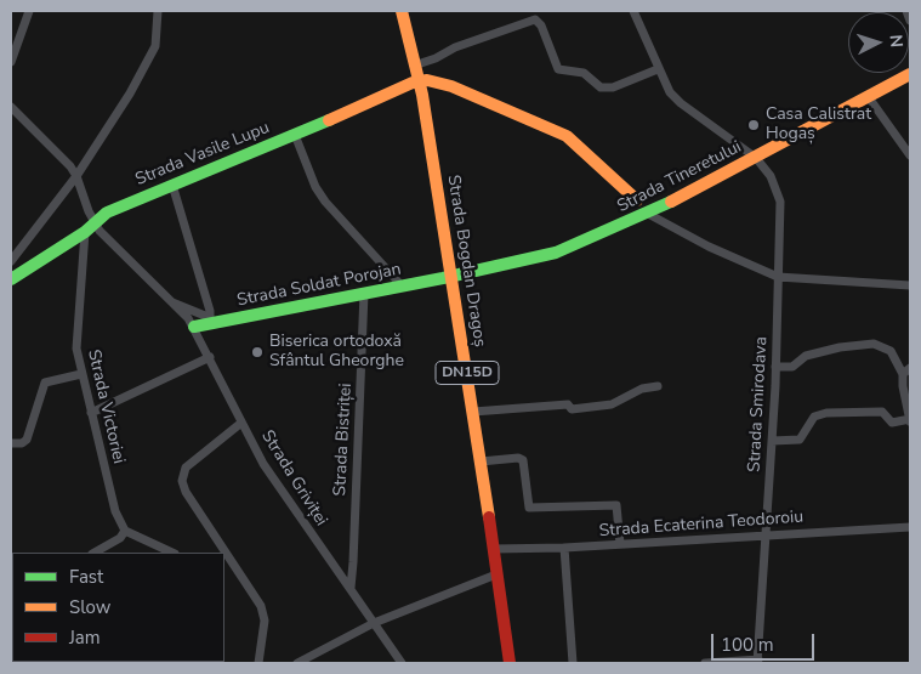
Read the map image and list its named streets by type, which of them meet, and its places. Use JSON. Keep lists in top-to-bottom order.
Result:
{
  "streets": {
    "street": [
      "Strada Vasile Lupu",
      "Strada Tineretului",
      "Strada Bogdan Dragoș",
      "Strada Soldat Porojan",
      "DN15D",
      "Strada Smirodava",
      "Strada Victoriei",
      "Strada Bistriței",
      "Strada Griviței",
      "Strada Ecaterina Teodoroiu"
    ]
  },
  "crossings": [
    ["Strada Vasile Lupu", "Strada Bogdan Dragoș"],
    ["Strada Vasile Lupu", "Strada Victoriei"],
    ["Strada Vasile Lupu", "Strada Griviței"],
    ["Strada Tineretului", "Strada Bogdan Dragoș"],
    ["Strada Tineretului", "Strada Soldat Porojan"],
    ["Strada Tineretului", "Strada Smirodava"],
    ["Strada Bogdan Dragoș", "Strada Soldat Porojan"],
    ["Strada Bogdan Dragoș", "Strada Ecaterina Teodoroiu"],
    ["Strada Soldat Porojan", "Strada Bistriței"],
    ["Strada Soldat Porojan", "Strada Griviței"],
    ["Strada Smirodava", "Strada Ecaterina Teodoroiu"],
    ["Strada Victoriei", "Strada Griviței"],
    ["Strada Bistriței", "Strada Griviței"]
  ],
  "places": ["Casa Calistrat Hogaș", "Biserica ortodoxă Sfântul Gheorghe"],
  "legend": ["Fast", "Slow", "Jam"],
  "scale_bar": "100 m",
  "north": "right"
}
